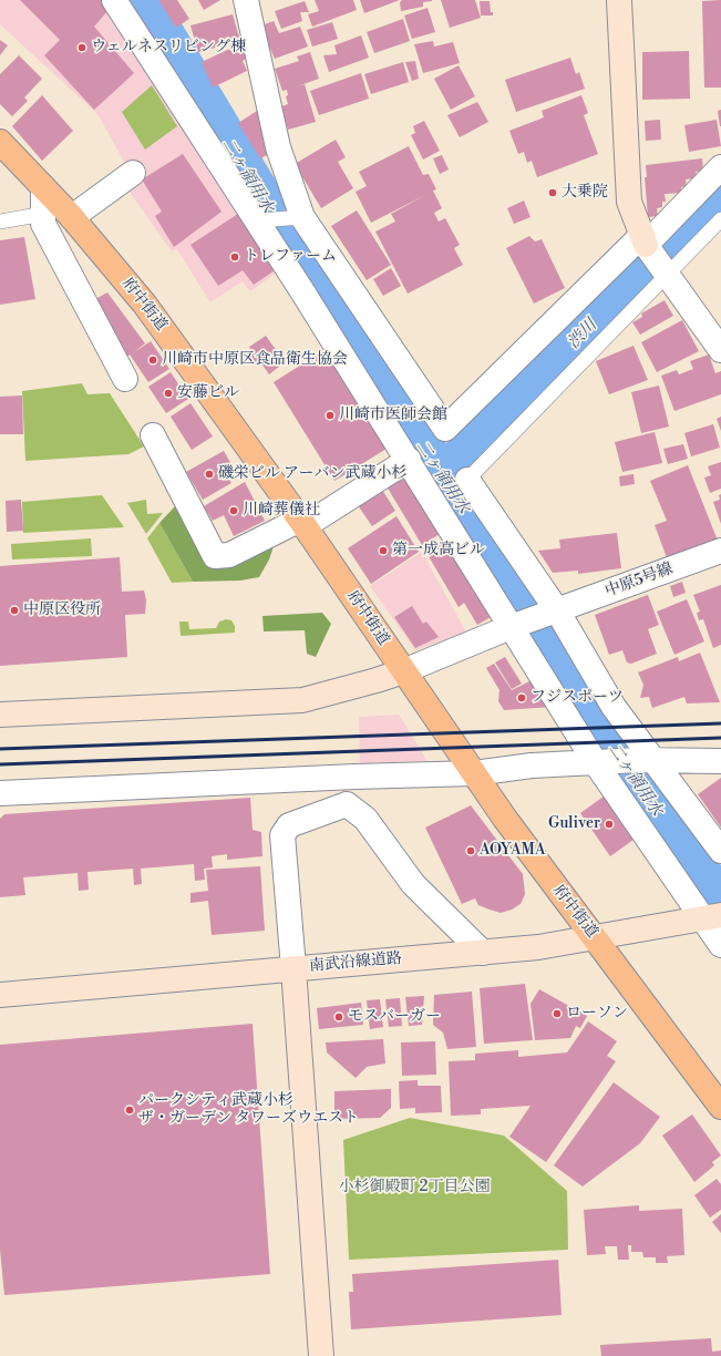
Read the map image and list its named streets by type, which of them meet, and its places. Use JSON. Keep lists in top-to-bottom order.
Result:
{
  "streets": {
    "highway": ["府中街道"],
    "street": ["中原5号線", "南武沿線道路"]
  },
  "crossings": [
    ["府中街道", "中原5号線"],
    ["府中街道", "南武沿線道路"]
  ],
  "water": ["二ヶ領用水", "渋川"],
  "parks": ["小杉御殿町 2丁目公園"],
  "places": [
    "ウェルネスリビング棟",
    "大乗院",
    "トレファーム",
    "川崎市中原区食品衛生協会",
    "安藤ビル",
    "川崎市医師会館",
    "磯栄ビル アーバン武蔵小杉",
    "川崎葬儀社",
    "第一成高ビル",
    "中原区役所",
    "フジスポーツ",
    "Guliver",
    "AOYAMA",
    "ローソン",
    "モスバーガー",
    "パークシティ武蔵小杉 ザ・ガーデン タワーズウエスト"
  ]
}
